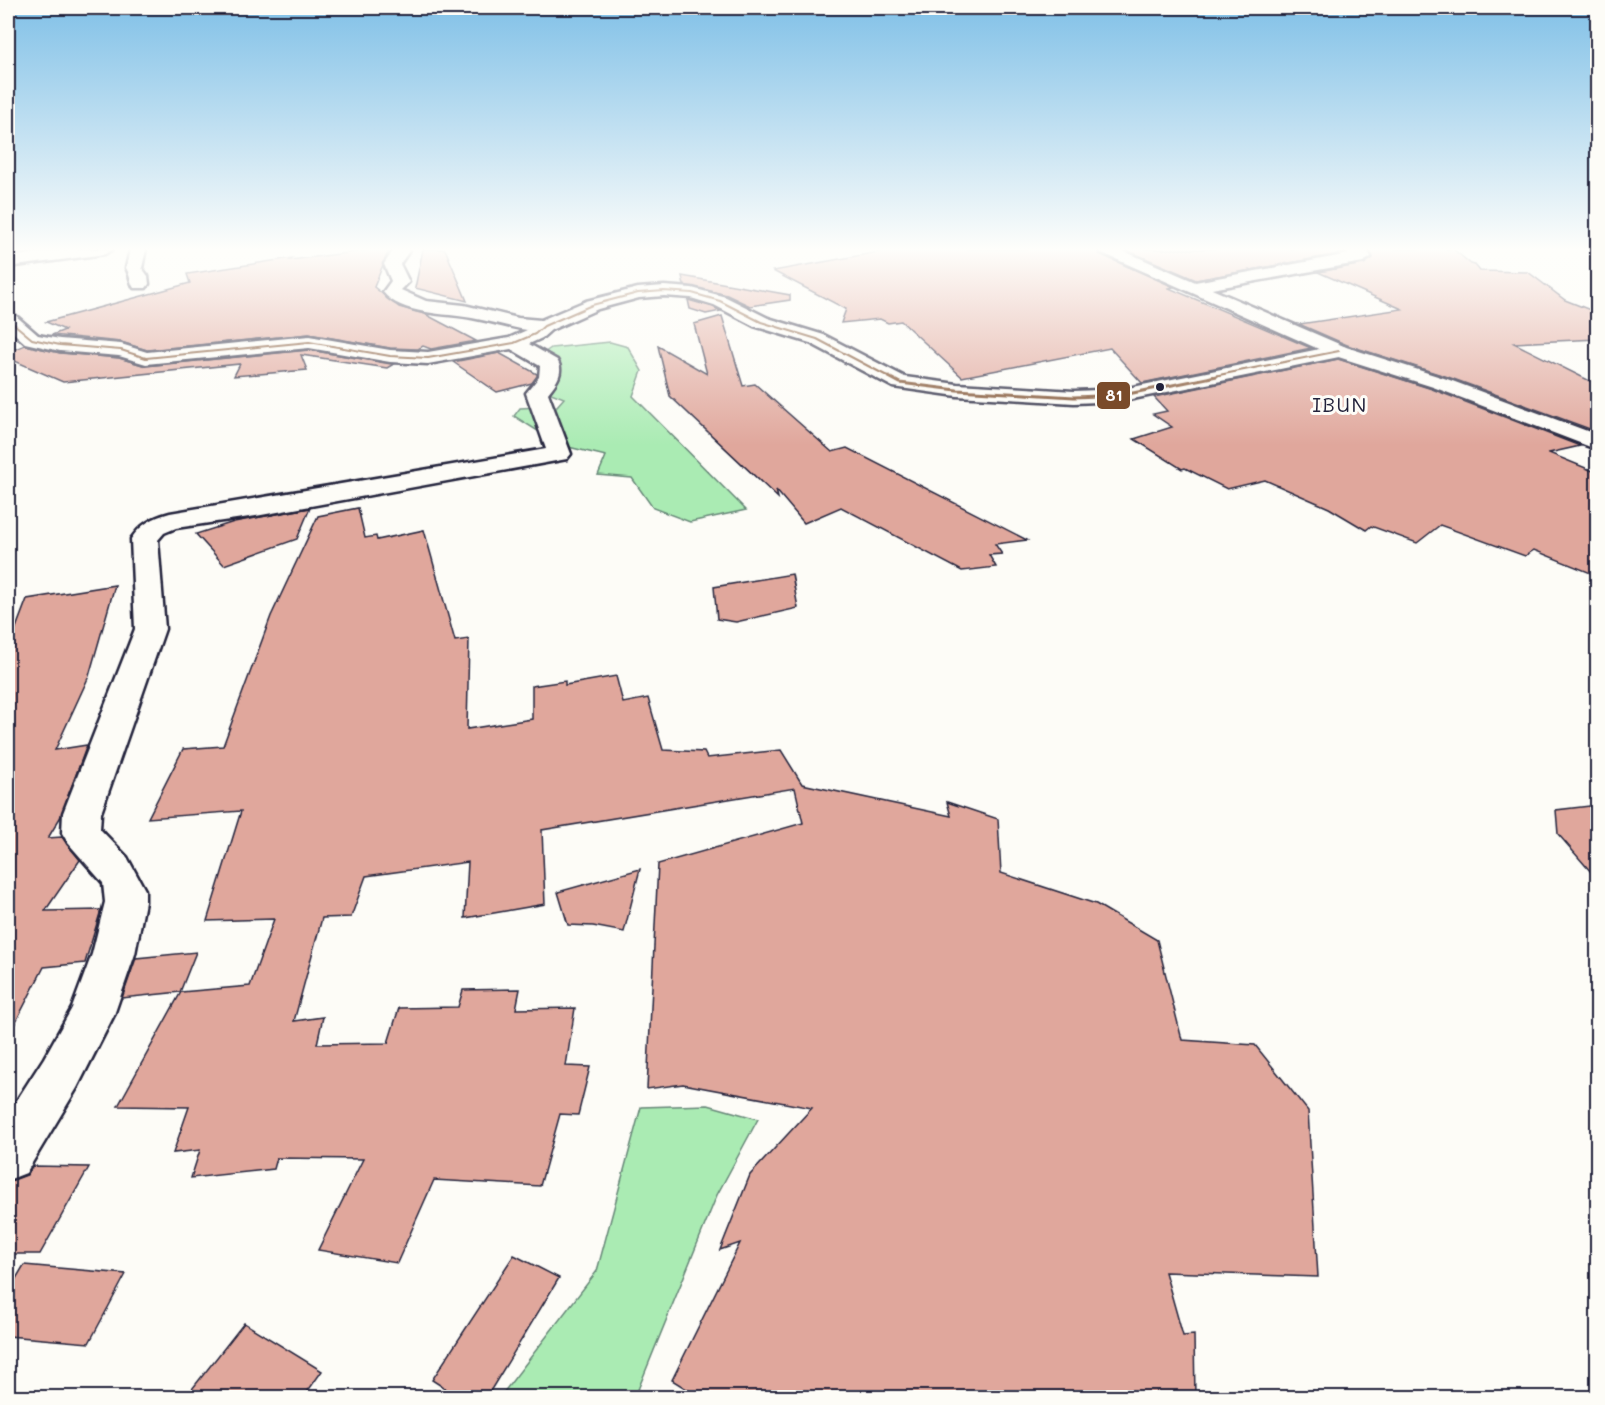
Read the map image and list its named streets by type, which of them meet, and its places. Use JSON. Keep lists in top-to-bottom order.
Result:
{
  "districts": ["IBUN"],
  "lines": ["transit line 81"]
}
